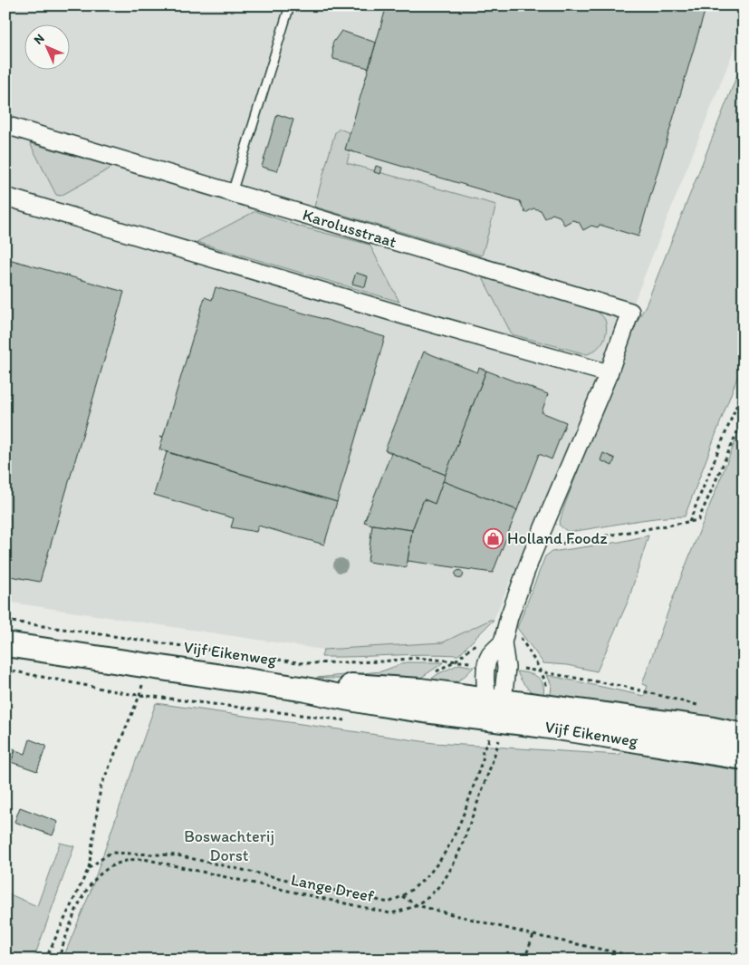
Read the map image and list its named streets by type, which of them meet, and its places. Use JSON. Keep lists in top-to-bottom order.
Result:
{
  "streets": {
    "main road": ["Vijf Eikenweg"],
    "street": ["Karolusstraat"],
    "path": ["Lange Dreef"]
  },
  "crossings": [
    ["Karolusstraat", "Vijf Eikenweg"],
    ["Karolusstraat", "Lange Dreef"],
    ["Vijf Eikenweg", "Lange Dreef"]
  ],
  "parks": ["Boswachterij Dorst"],
  "places": {
    "shop": ["Holland Foodz"]
  },
  "north": "top left"
}
